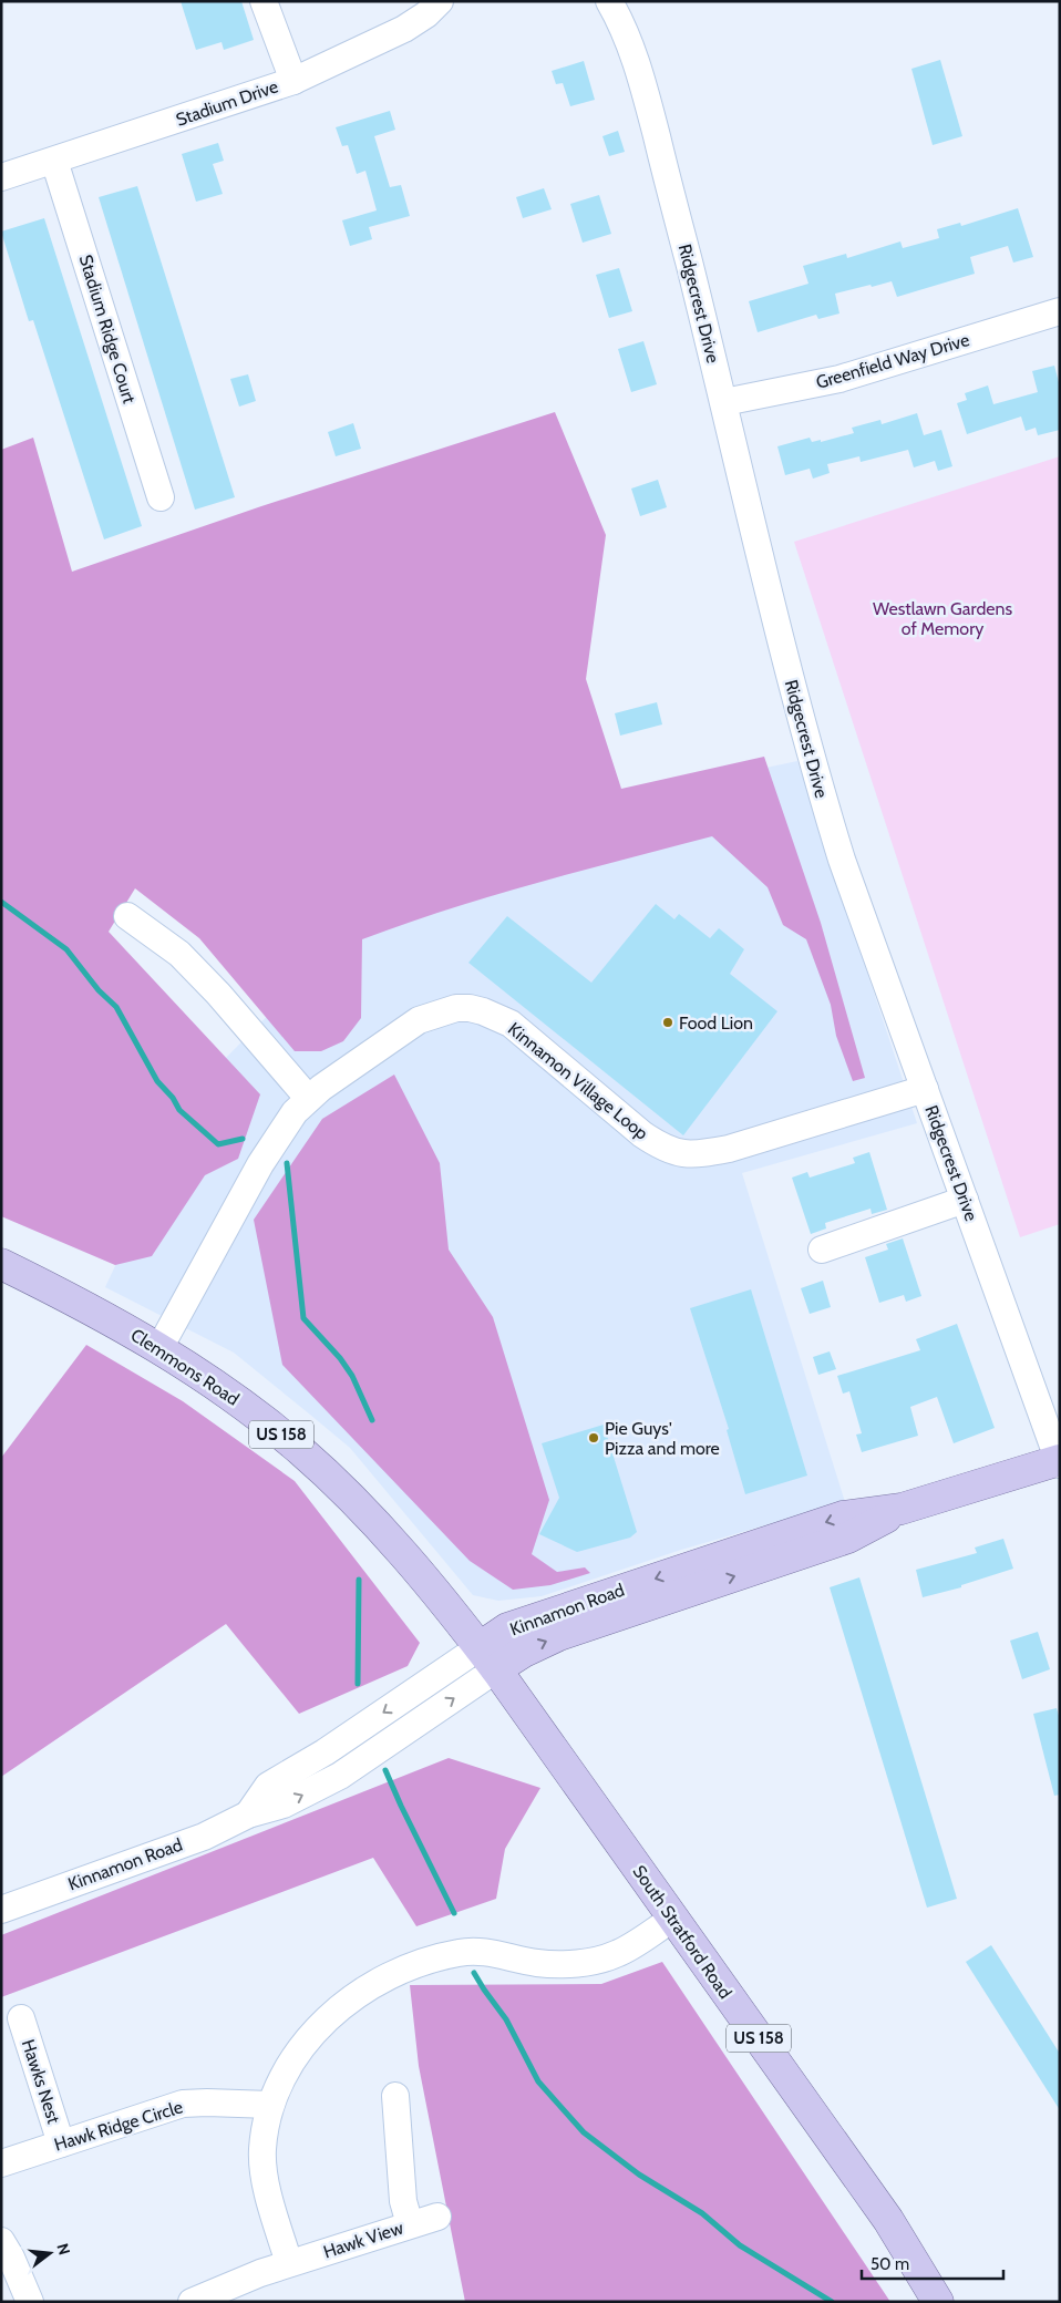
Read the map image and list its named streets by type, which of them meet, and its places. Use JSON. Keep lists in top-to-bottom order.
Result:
{
  "streets": {
    "main road": [
      "Clemmons Road",
      "US 158",
      "Kinnamon Road",
      "South Stratford Road"
    ],
    "street": [
      "Stadium Drive",
      "Ridgecrest Drive",
      "Stadium Ridge Court",
      "Greenfield Way Drive",
      "Kinnamon Village Loop",
      "Hawks Nest",
      "Hawk Ridge Circle",
      "Hawk View"
    ]
  },
  "crossings": [
    ["Stadium Drive", "Stadium Ridge Court"],
    ["Ridgecrest Drive", "Greenfield Way Drive"],
    ["Ridgecrest Drive", "Kinnamon Village Loop"],
    ["Ridgecrest Drive", "Kinnamon Road"],
    ["Kinnamon Village Loop", "Clemmons Road"],
    ["Clemmons Road", "Kinnamon Road"],
    ["Clemmons Road", "South Stratford Road"],
    ["Kinnamon Road", "South Stratford Road"],
    ["Hawks Nest", "Hawk Ridge Circle"]
  ],
  "parks": ["Westlawn Gardens of Memory"],
  "places": ["Food Lion", "Pie Guys' Pizza and more"],
  "scale_bar": "50 m",
  "north": "right"
}
